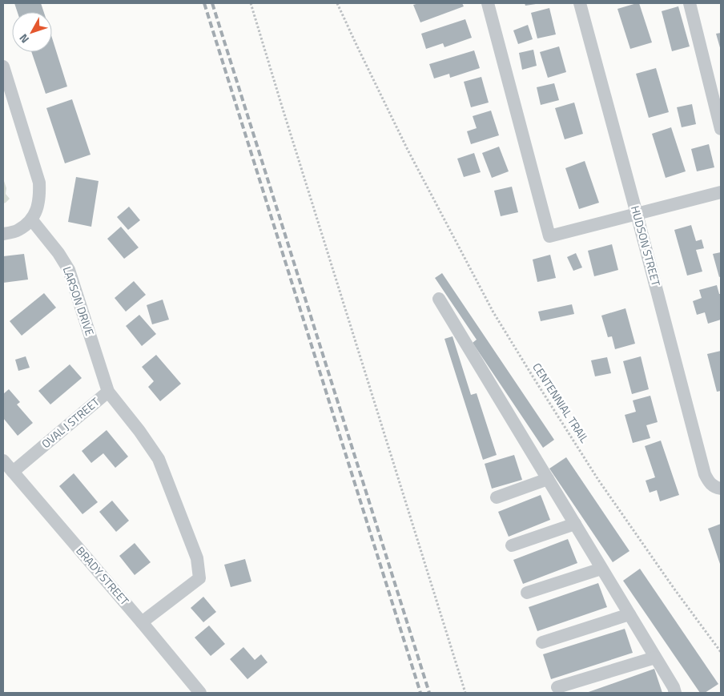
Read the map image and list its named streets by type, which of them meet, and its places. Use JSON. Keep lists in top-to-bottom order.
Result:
{
  "streets": {
    "street": [
      "HUDSON STREET",
      "LARSON DRIVE",
      "OVAL J STREET",
      "BRADY STREET"
    ],
    "path": ["CENTENNIAL TRAIL"]
  },
  "crossings": [
    ["LARSON DRIVE", "OVAL J STREET"],
    ["OVAL J STREET", "BRADY STREET"]
  ],
  "north": "bottom left"
}
